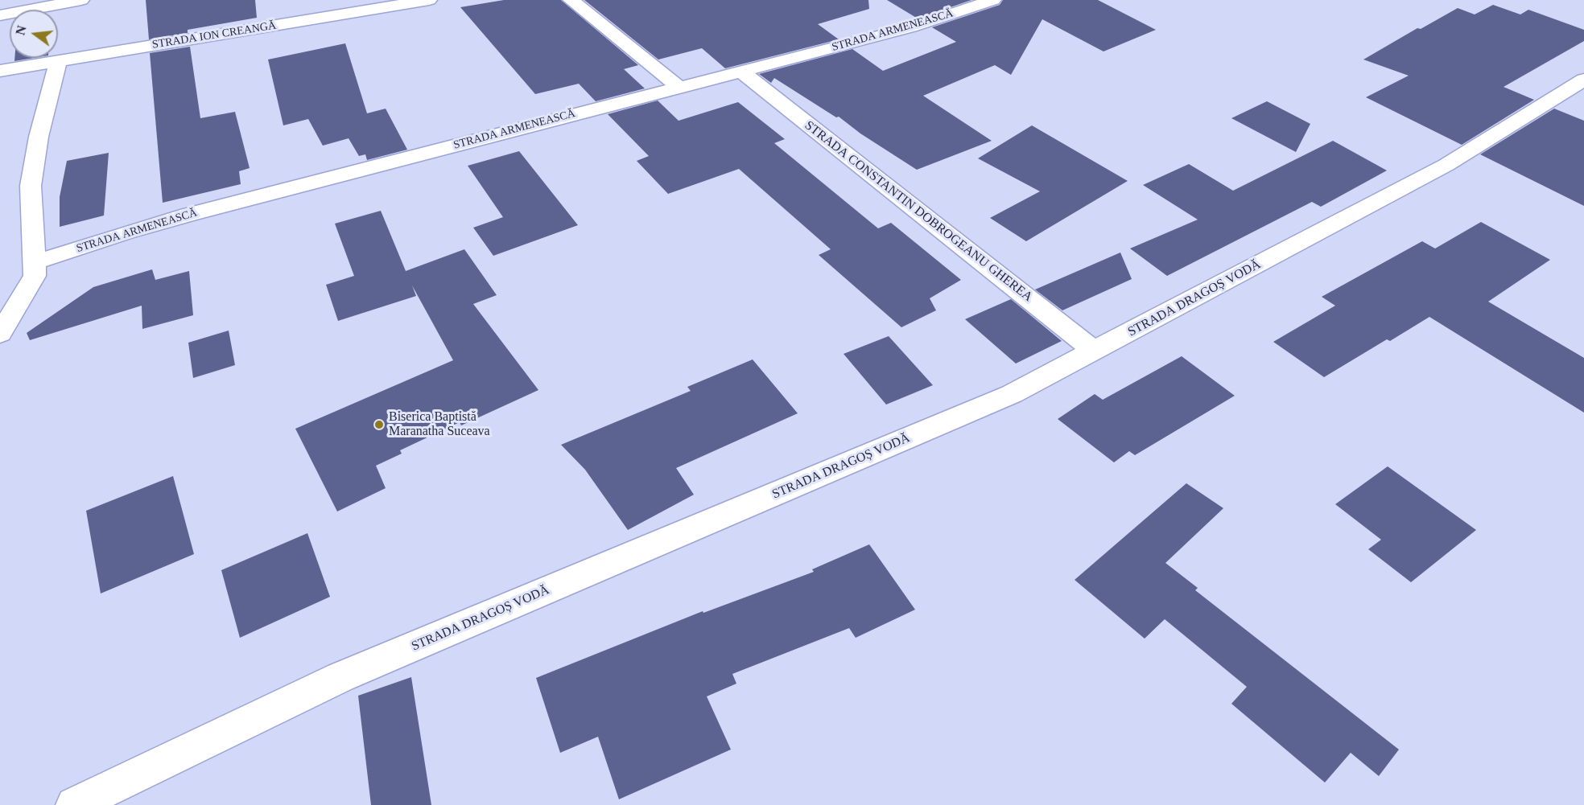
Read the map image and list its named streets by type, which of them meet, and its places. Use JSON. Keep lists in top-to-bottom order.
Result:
{
  "streets": {
    "street": [
      "STRADA ARMENEASCĂ",
      "STRADA ION CREANGĂ",
      "STRADA CONSTANTIN DOBROGEANU GHEREA",
      "STRADA DRAGOȘ VODĂ"
    ]
  },
  "crossings": [
    ["STRADA ARMENEASCĂ", "STRADA CONSTANTIN DOBROGEANU GHEREA"],
    ["STRADA CONSTANTIN DOBROGEANU GHEREA", "STRADA DRAGOȘ VODĂ"]
  ],
  "places": ["Biserica Baptistă Maranatha Suceava"],
  "north": "left"
}
